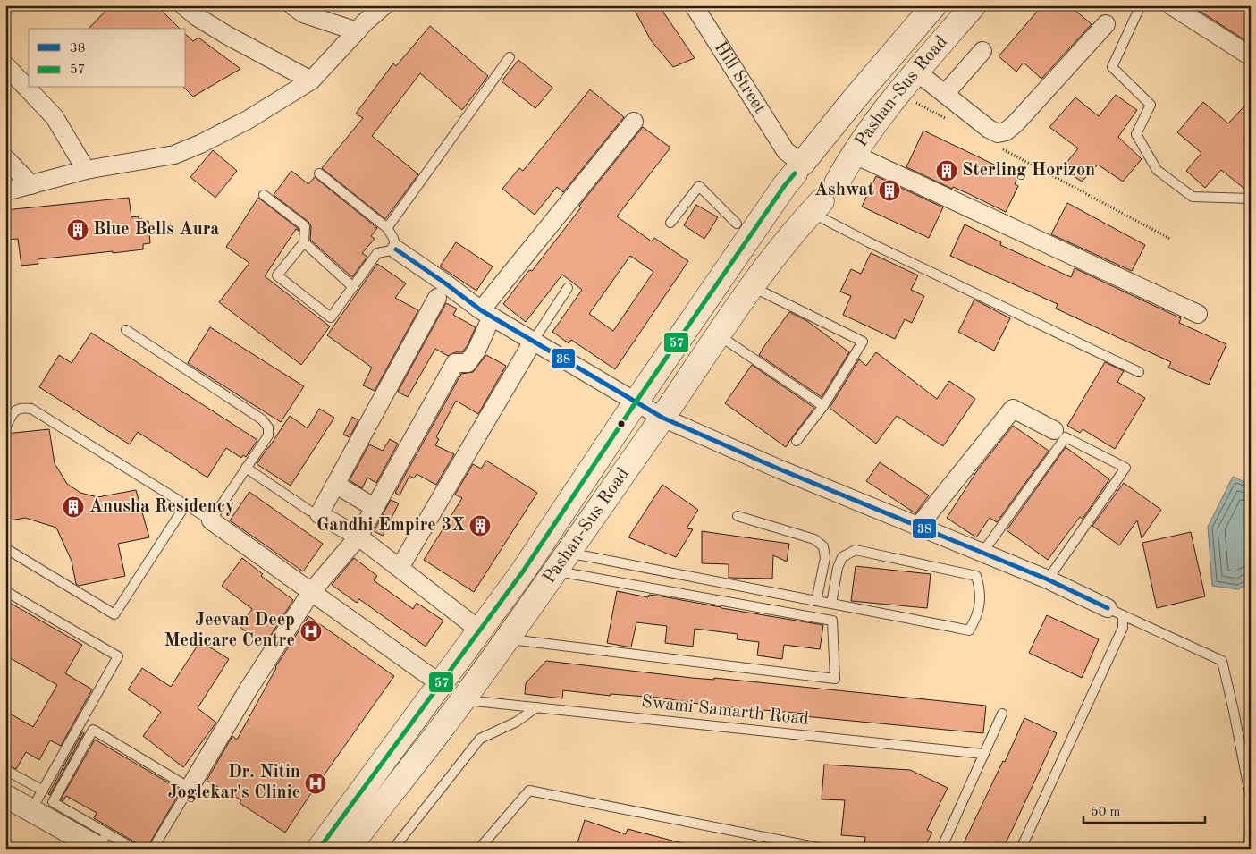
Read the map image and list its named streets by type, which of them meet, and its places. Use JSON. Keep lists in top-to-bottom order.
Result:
{
  "streets": {
    "main road": ["Pashan-Sus Road"],
    "street": ["Hill Street"],
    "lane": ["Swami Samarth Road"]
  },
  "crossings": [
    ["Hill Street", "Pashan-Sus Road"],
    ["Pashan-Sus Road", "Swami Samarth Road"]
  ],
  "places": {
    "building": [
      "Sterling Horizon",
      "Ashwat",
      "Blue Bells Aura",
      "Anusha Residency",
      "Gandhi Empire 3X"
    ],
    "hospital": ["Jeevan Deep Medicare Centre", "Dr. Nitin Joglekar's Clinic"]
  },
  "lines": ["transit line 57", "transit line 38"],
  "legend": ["38", "57"],
  "scale_bar": "50 m"
}
